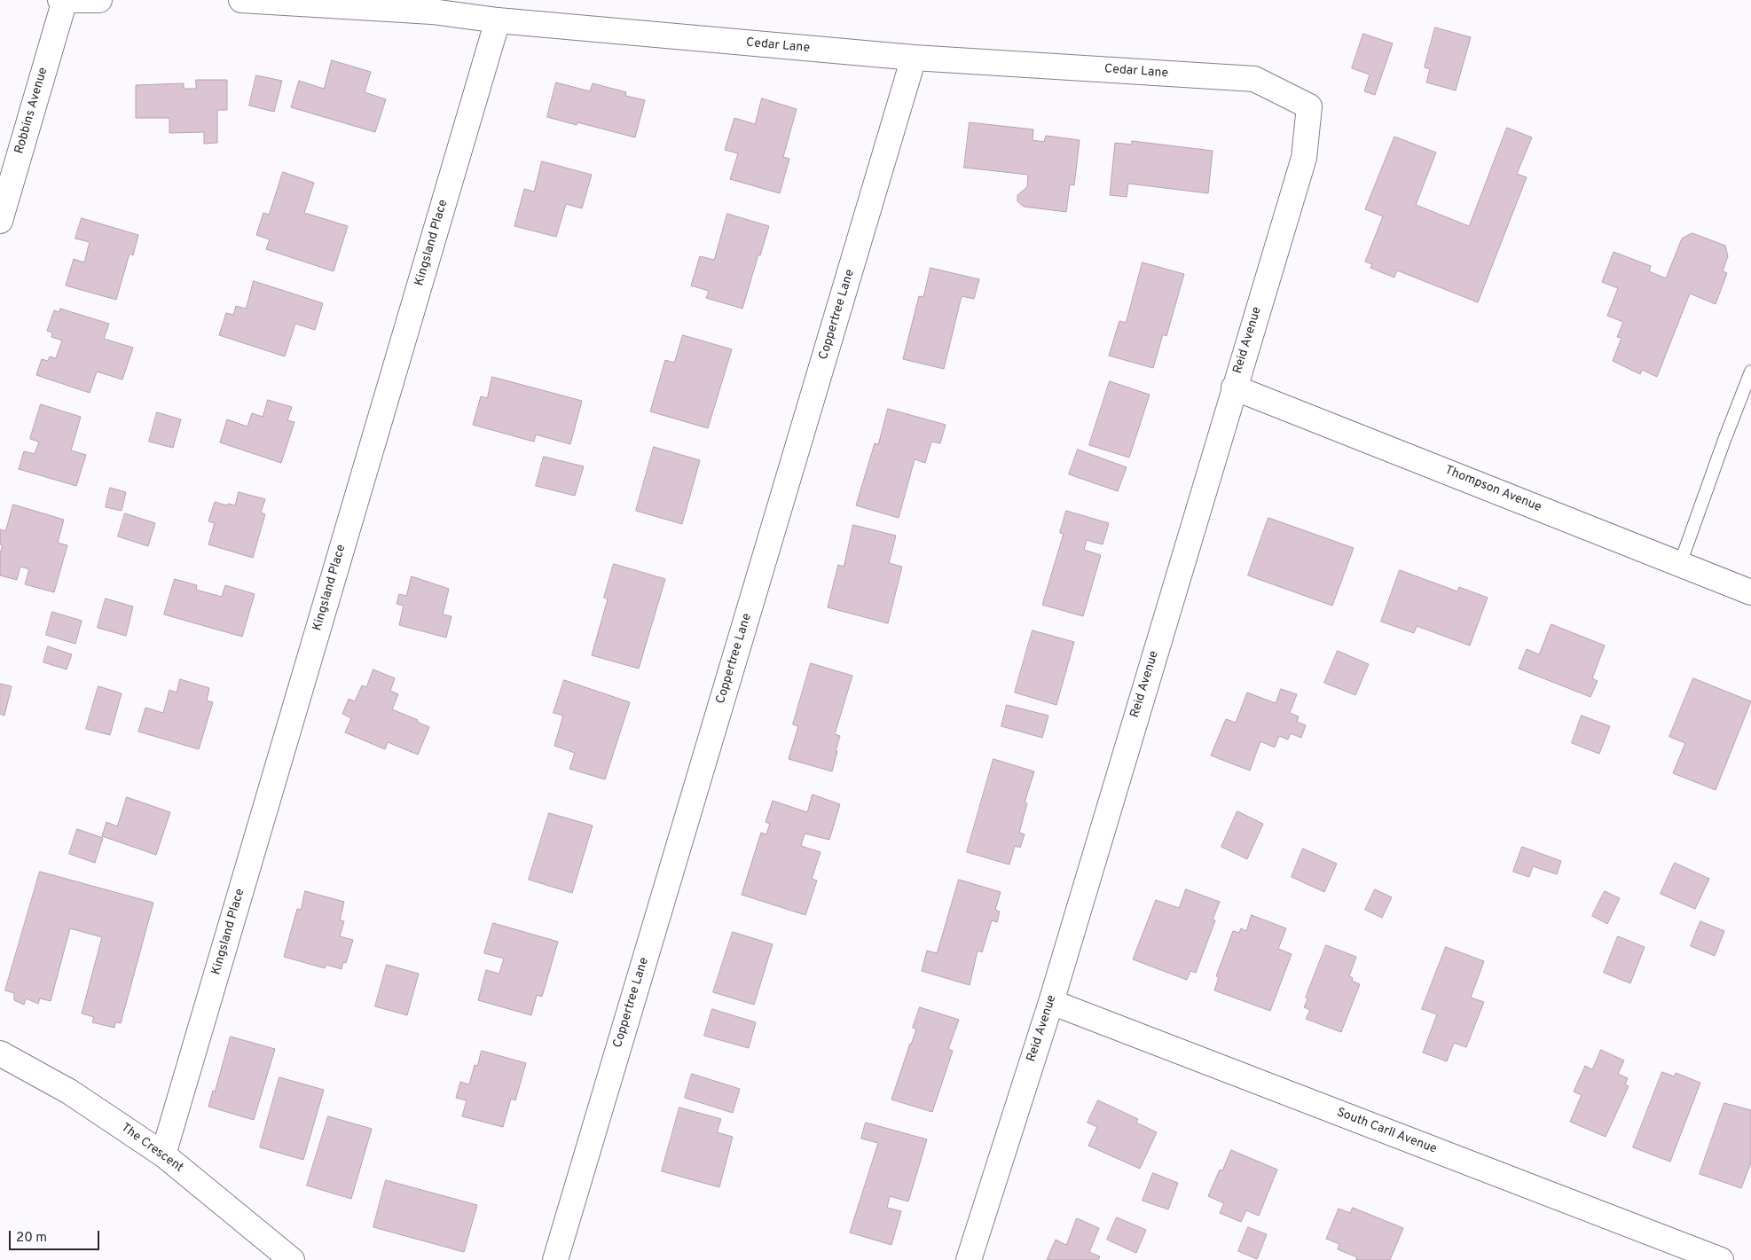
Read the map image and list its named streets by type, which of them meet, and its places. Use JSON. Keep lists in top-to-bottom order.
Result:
{
  "streets": {
    "street": [
      "Cedar Lane",
      "Robbins Avenue",
      "Kingsland Place",
      "Coppertree Lane",
      "Reid Avenue",
      "Thompson Avenue",
      "South Carll Avenue",
      "The Crescent"
    ]
  },
  "crossings": [
    ["Cedar Lane", "Kingsland Place"],
    ["Cedar Lane", "Coppertree Lane"],
    ["Cedar Lane", "Reid Avenue"],
    ["Kingsland Place", "The Crescent"],
    ["Reid Avenue", "Thompson Avenue"],
    ["Reid Avenue", "South Carll Avenue"]
  ],
  "scale_bar": "20 m"
}
